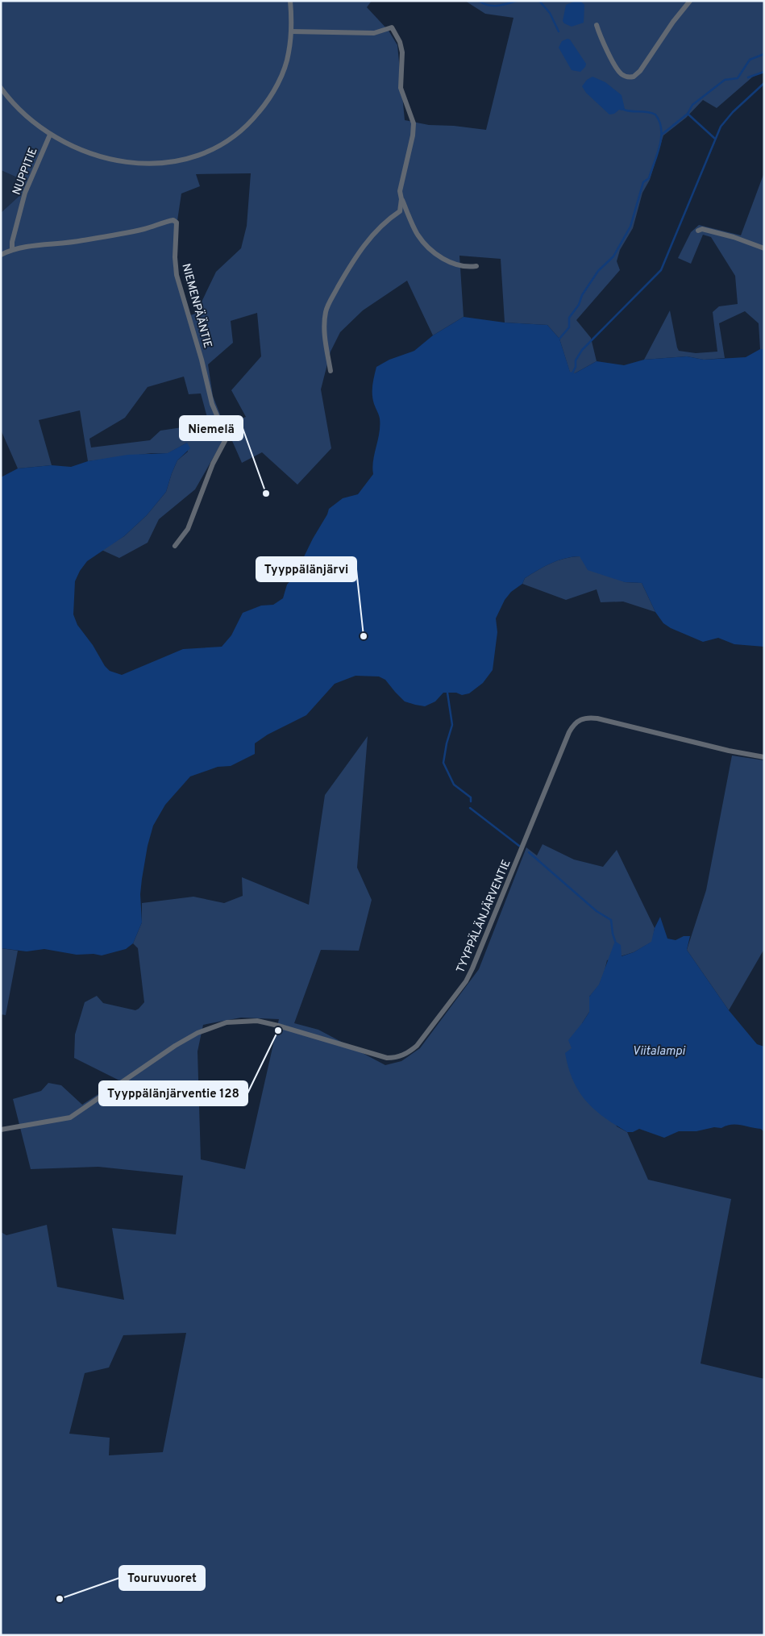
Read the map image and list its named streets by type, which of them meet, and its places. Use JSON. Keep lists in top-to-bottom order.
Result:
{
  "streets": {
    "street": ["NUPPITIE", "NIEMENPÄÄNTIE", "TYYPPÄLÄNJÄRVENTIE"]
  },
  "crossings": [
    ["NUPPITIE", "NIEMENPÄÄNTIE"]
  ],
  "water": ["Viitalampi"],
  "places": [
    "Niemelä",
    "Tyyppälänjärvi",
    "Tyyppälänjärventie 128",
    "Touruvuoret"
  ]
}
